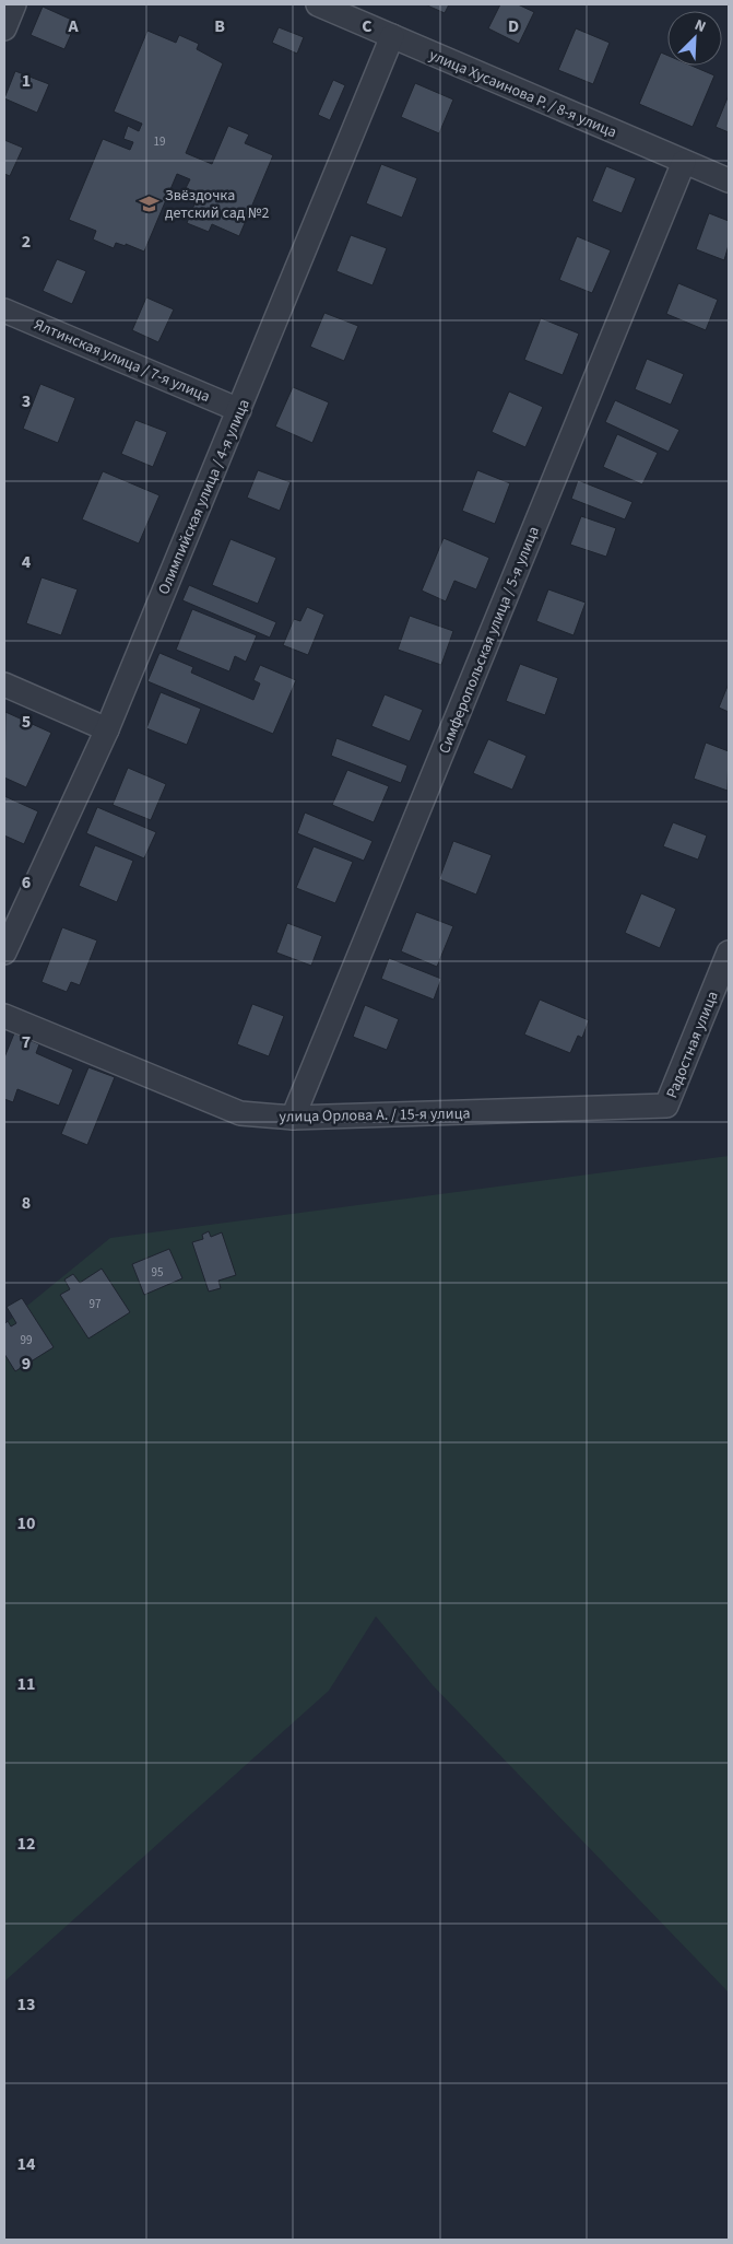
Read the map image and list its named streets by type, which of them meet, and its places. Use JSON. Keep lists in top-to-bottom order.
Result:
{
  "streets": {
    "street": [
      "улица Хусаинова Р. / 8-я улица",
      "Ялтинская улица / 7-я улица",
      "Олимпийская улица / 4-я улица",
      "Симферопольская улица / 5-я улица",
      "Радостная улица",
      "улица Орлова А. / 15-я улица"
    ]
  },
  "crossings": [
    ["улица Хусаинова Р. / 8-я улица", "Олимпийская улица / 4-я улица"],
    ["улица Хусаинова Р. / 8-я улица", "Симферопольская улица / 5-я улица"],
    ["Ялтинская улица / 7-я улица", "Олимпийская улица / 4-я улица"],
    ["Симферопольская улица / 5-я улица", "улица Орлова А. / 15-я улица"],
    ["Радостная улица", "улица Орлова А. / 15-я улица"]
  ],
  "places": {
    "school or university": ["Звёздочка детский сад №2"]
  },
  "house_numbers": [
    "19",
    "95",
    "97",
    "99"
  ],
  "north": "top right",
  "grid": {
    "columns": [
      "A",
      "B",
      "C",
      "D"
    ],
    "rows": [
      "1",
      "2",
      "3",
      "4",
      "5",
      "6",
      "7",
      "8",
      "9",
      "10",
      "11",
      "12",
      "13",
      "14"
    ]
  }
}
